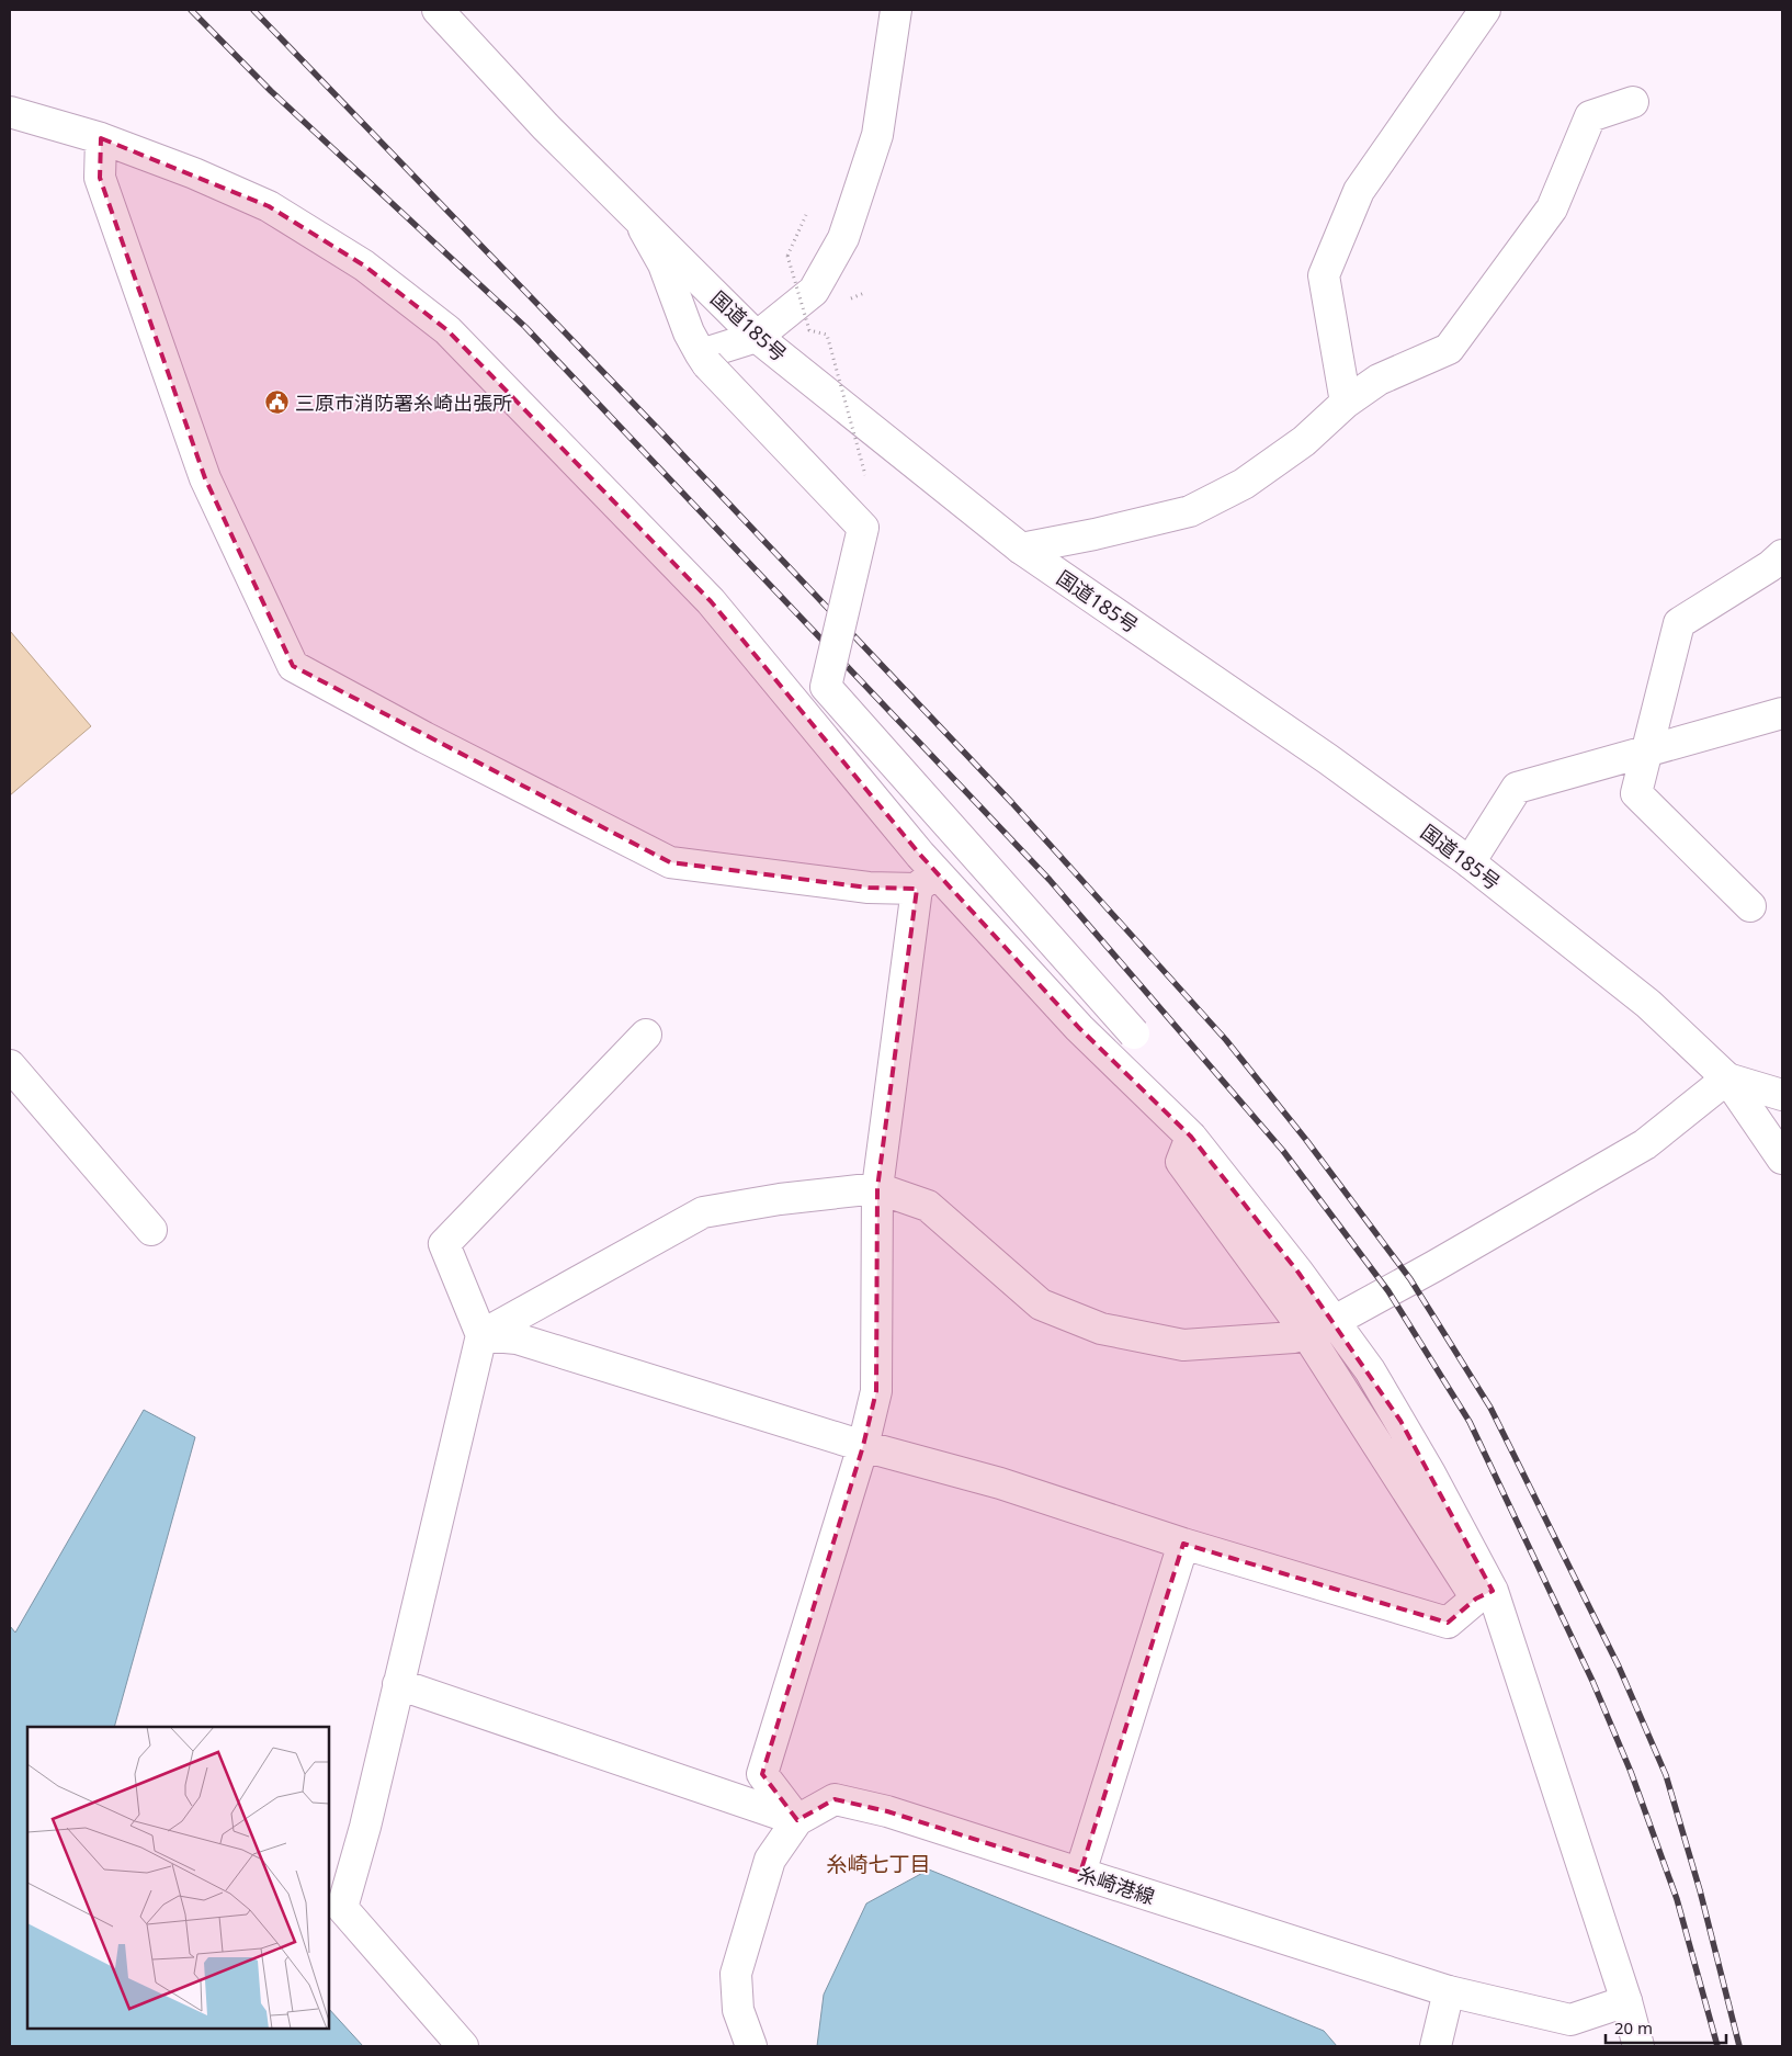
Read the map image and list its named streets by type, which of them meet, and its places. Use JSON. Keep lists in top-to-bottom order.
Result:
{
  "streets": {
    "main road": ["国道185号", "糸崎港線"]
  },
  "districts": ["糸崎七丁目"],
  "places": {
    "public building": ["三原市消防署糸崎出張所"]
  },
  "scale_bar": "20 m"
}
